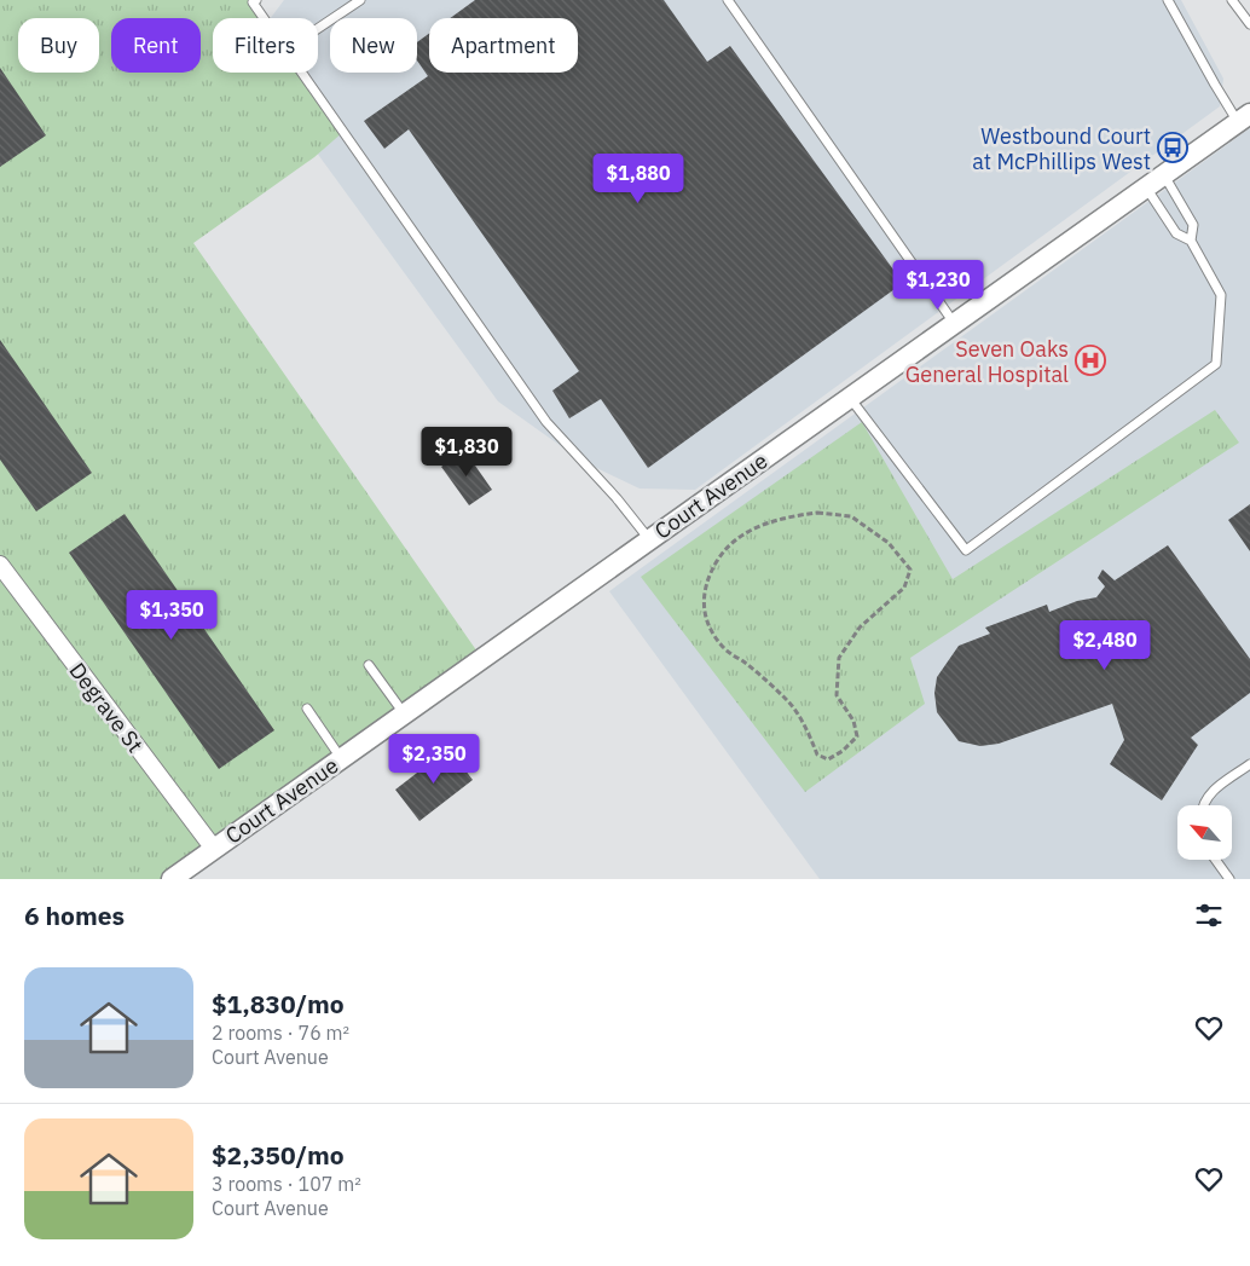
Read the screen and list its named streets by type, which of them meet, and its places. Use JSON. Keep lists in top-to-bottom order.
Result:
{
  "streets": {
    "street": ["Court Avenue", "Degrave St"]
  },
  "crossings": [
    ["Court Avenue", "Degrave St"]
  ],
  "places": {
    "bus stop": ["Westbound Court at McPhillips West"],
    "hospital": ["Seven Oaks General Hospital"]
  },
  "north": "top left",
  "page": {
    "chip": [
      "Buy",
      "Rent",
      "Filters",
      "New",
      "Apartment"
    ],
    "price": [
      "$1,880",
      "$1,230",
      "$1,830",
      "$1,350",
      "$2,480",
      "$2,350"
    ],
    "heading": "6 homes",
    "list": [
      {
        "name": "$1,830/mo",
        "note": "2 rooms · 76 m² · Court Avenue"
      },
      {
        "name": "$2,350/mo",
        "note": "3 rooms · 107 m² · Court Avenue"
      }
    ]
  }
}
